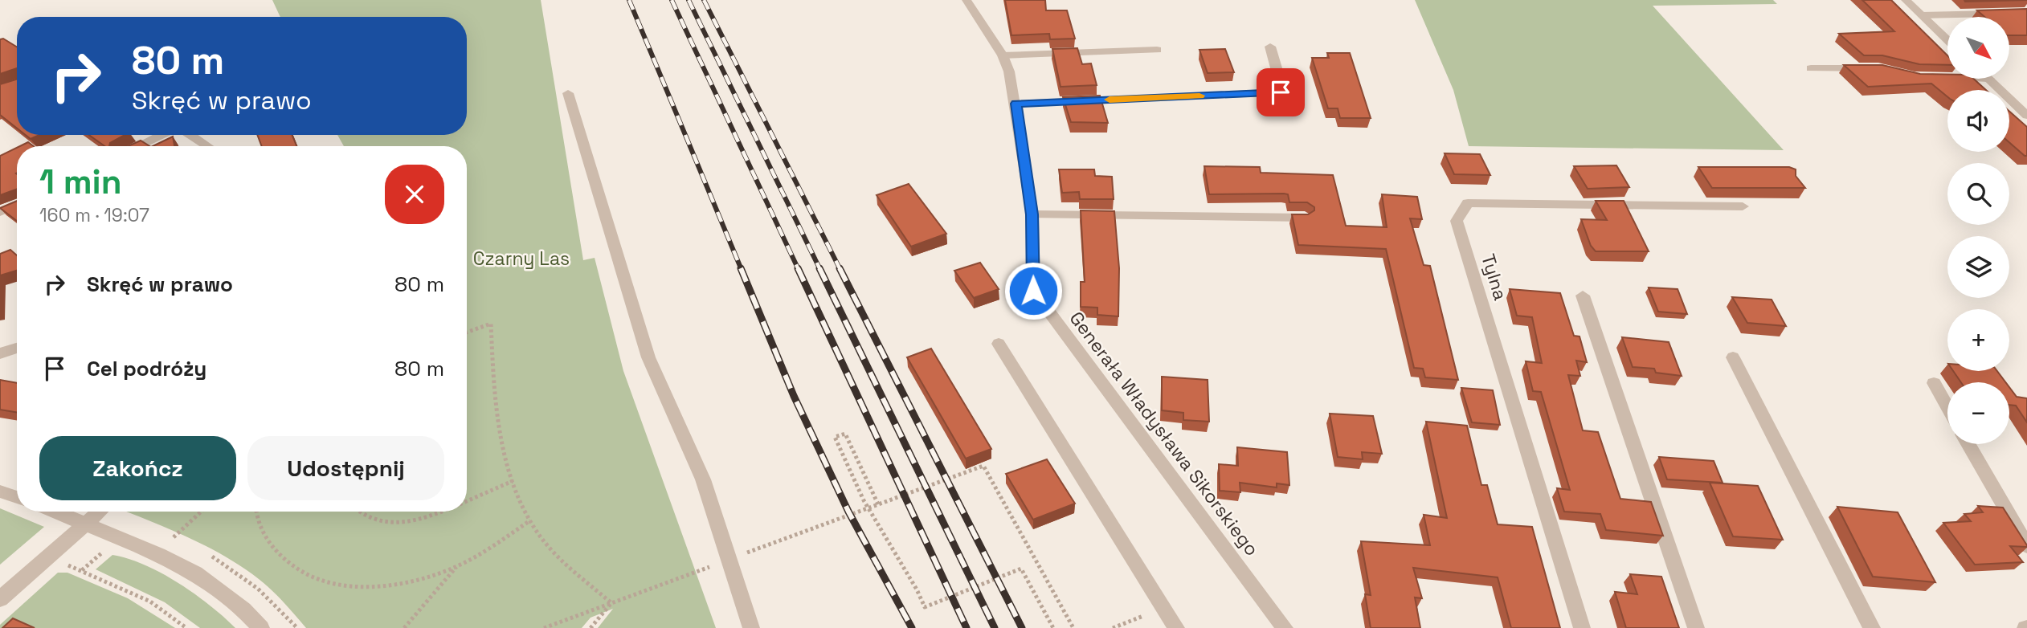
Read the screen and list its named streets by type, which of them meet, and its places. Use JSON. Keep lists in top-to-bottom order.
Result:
{
  "streets": {
    "street": ["Tylna", "Generała Władysława Sikorskiego"]
  },
  "parks": ["Czarny Las"],
  "north": "bottom right",
  "page": {
    "map_buttons": ["+", "−"],
    "turn": ["80 m", "Skręć w prawo"],
    "heading": ["1 min", "160 m · 19:07"],
    "list": [
      {
        "name": "Skręć w prawo",
        "value": "80 m"
      },
      {
        "name": "Cel podróży",
        "value": "80 m"
      }
    ],
    "buttons": ["Zakończ", "Udostępnij"]
  }
}
